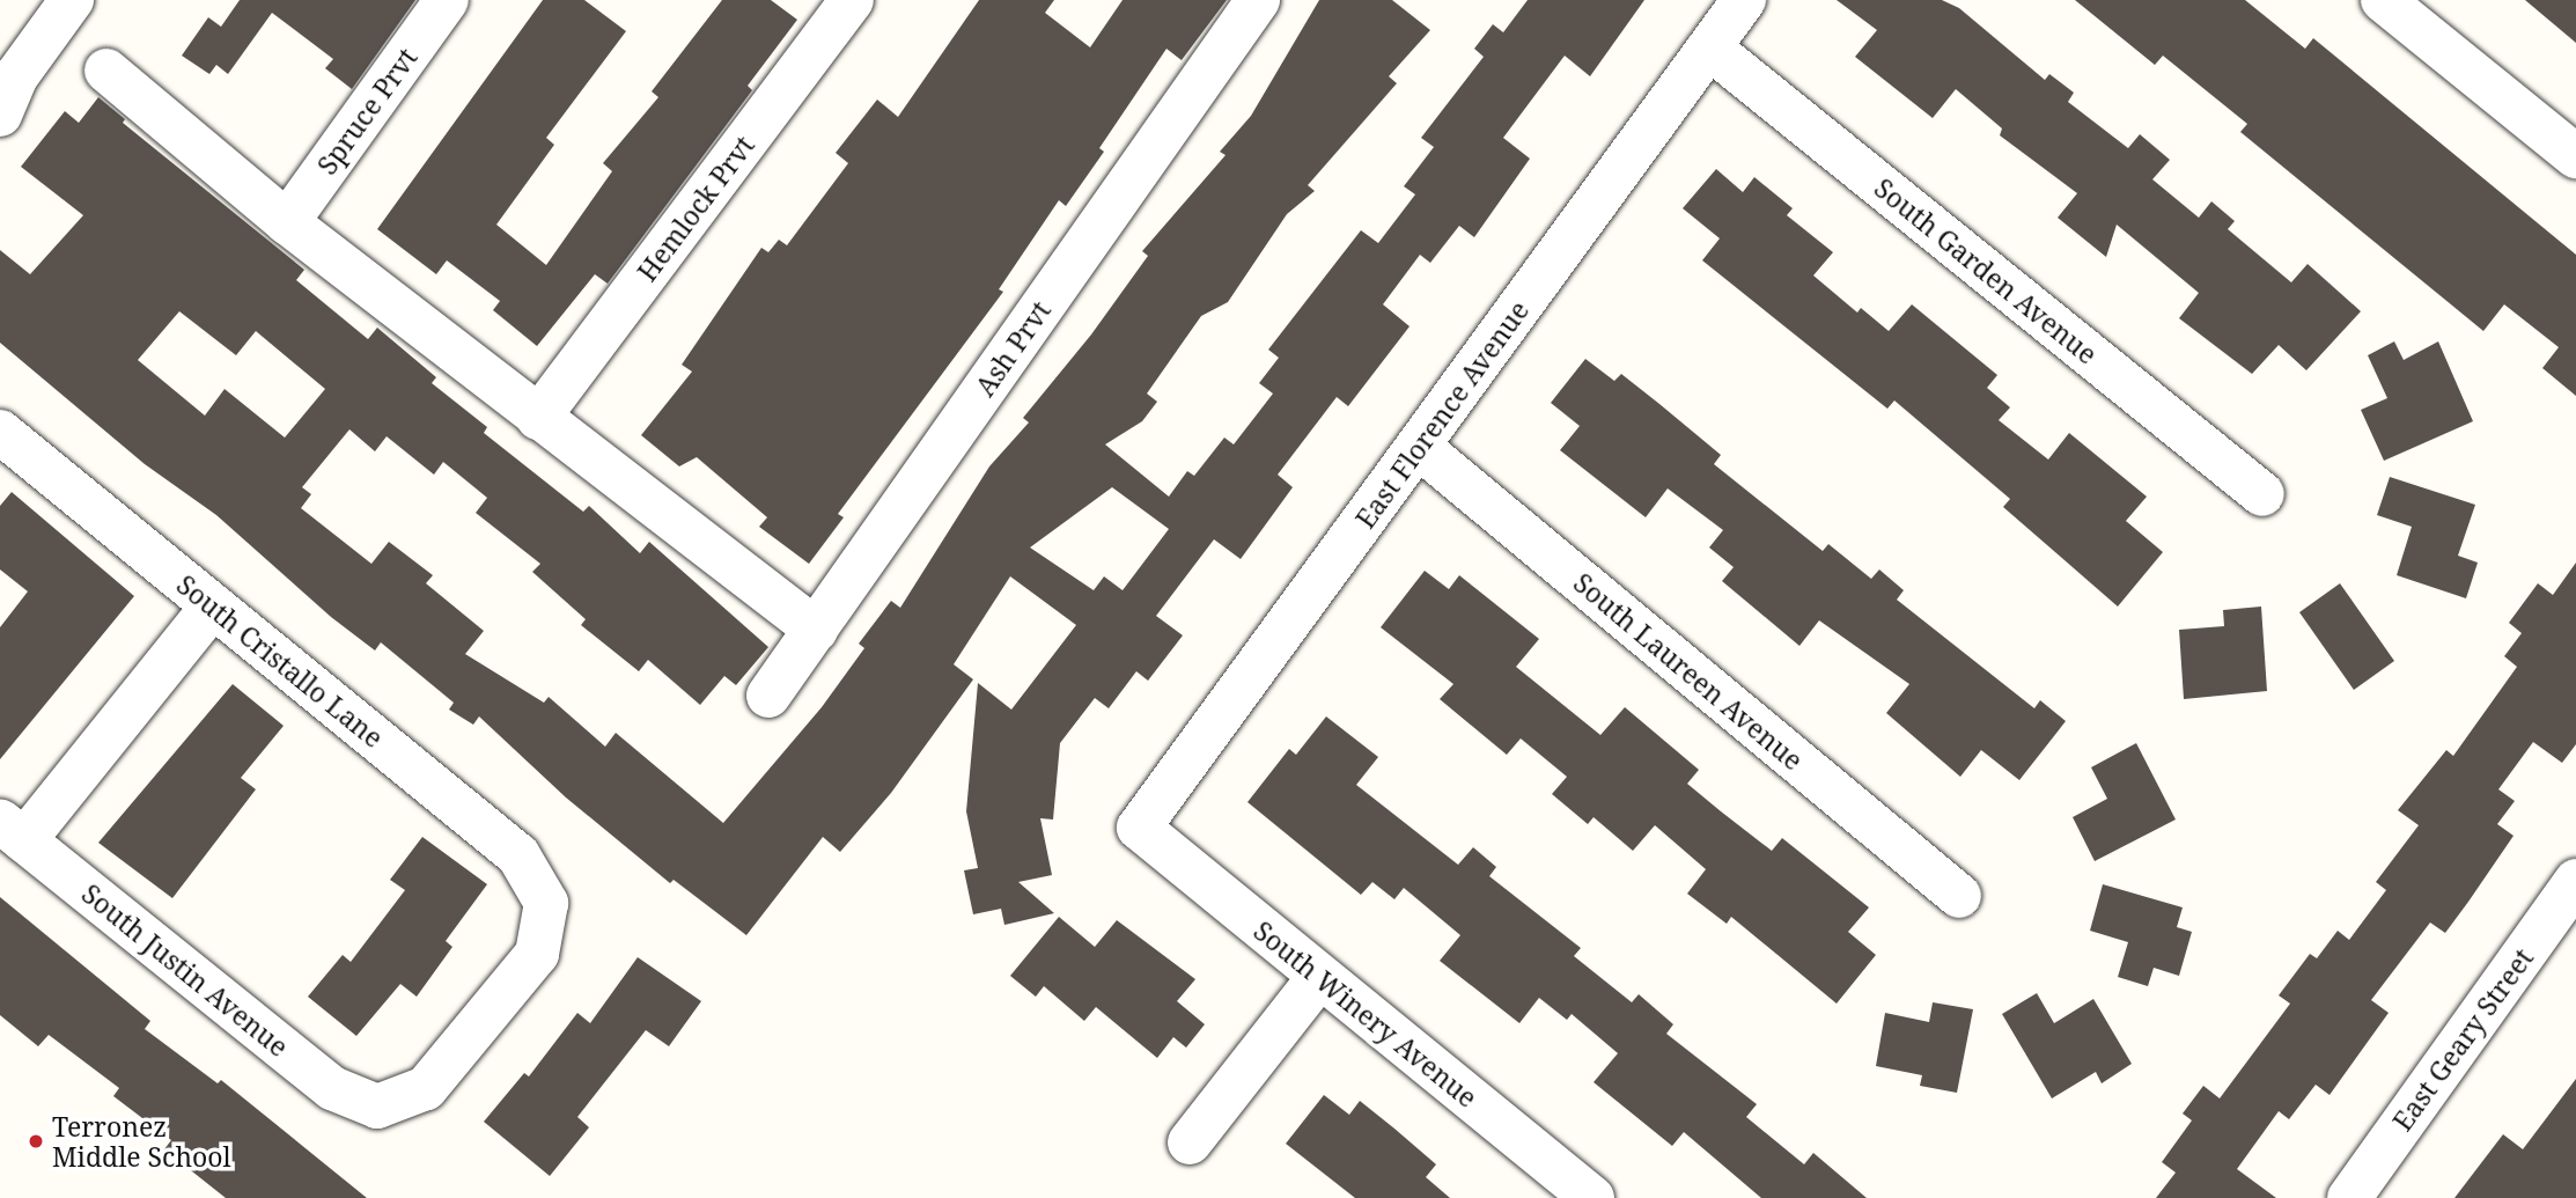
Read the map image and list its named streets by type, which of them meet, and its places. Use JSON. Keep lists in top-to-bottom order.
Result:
{
  "streets": {
    "street": [
      "Spruce Prvt",
      "Hemlock Prvt",
      "South Garden Avenue",
      "Ash Prvt",
      "East Florence Avenue",
      "South Cristallo Lane",
      "South Laureen Avenue",
      "South Justin Avenue",
      "South Winery Avenue",
      "East Geary Street"
    ]
  },
  "crossings": [
    ["South Garden Avenue", "East Florence Avenue"],
    ["East Florence Avenue", "South Laureen Avenue"],
    ["East Florence Avenue", "South Winery Avenue"],
    ["South Cristallo Lane", "South Justin Avenue"]
  ],
  "places": ["Terronez Middle School"]
}
